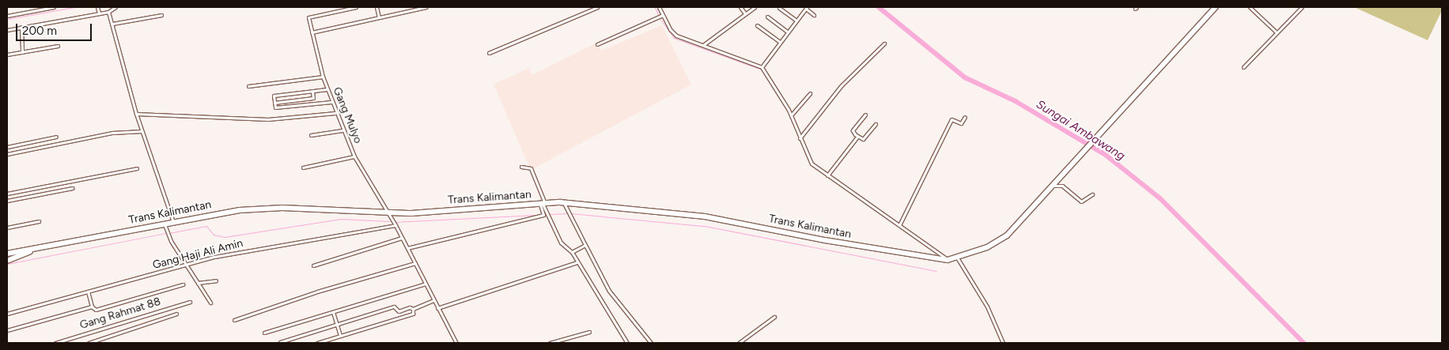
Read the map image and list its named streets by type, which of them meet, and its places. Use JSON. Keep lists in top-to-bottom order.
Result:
{
  "streets": {
    "highway": ["Trans Kalimantan"],
    "street": ["Gang Mulyo", "Gang Haji Ali Amin", "Gang Rahmat 88"]
  },
  "crossings": [
    ["Gang Mulyo", "Trans Kalimantan"],
    ["Gang Mulyo", "Gang Haji Ali Amin"]
  ],
  "water": ["Sungai Ambawang"],
  "scale_bar": "200 m"
}
